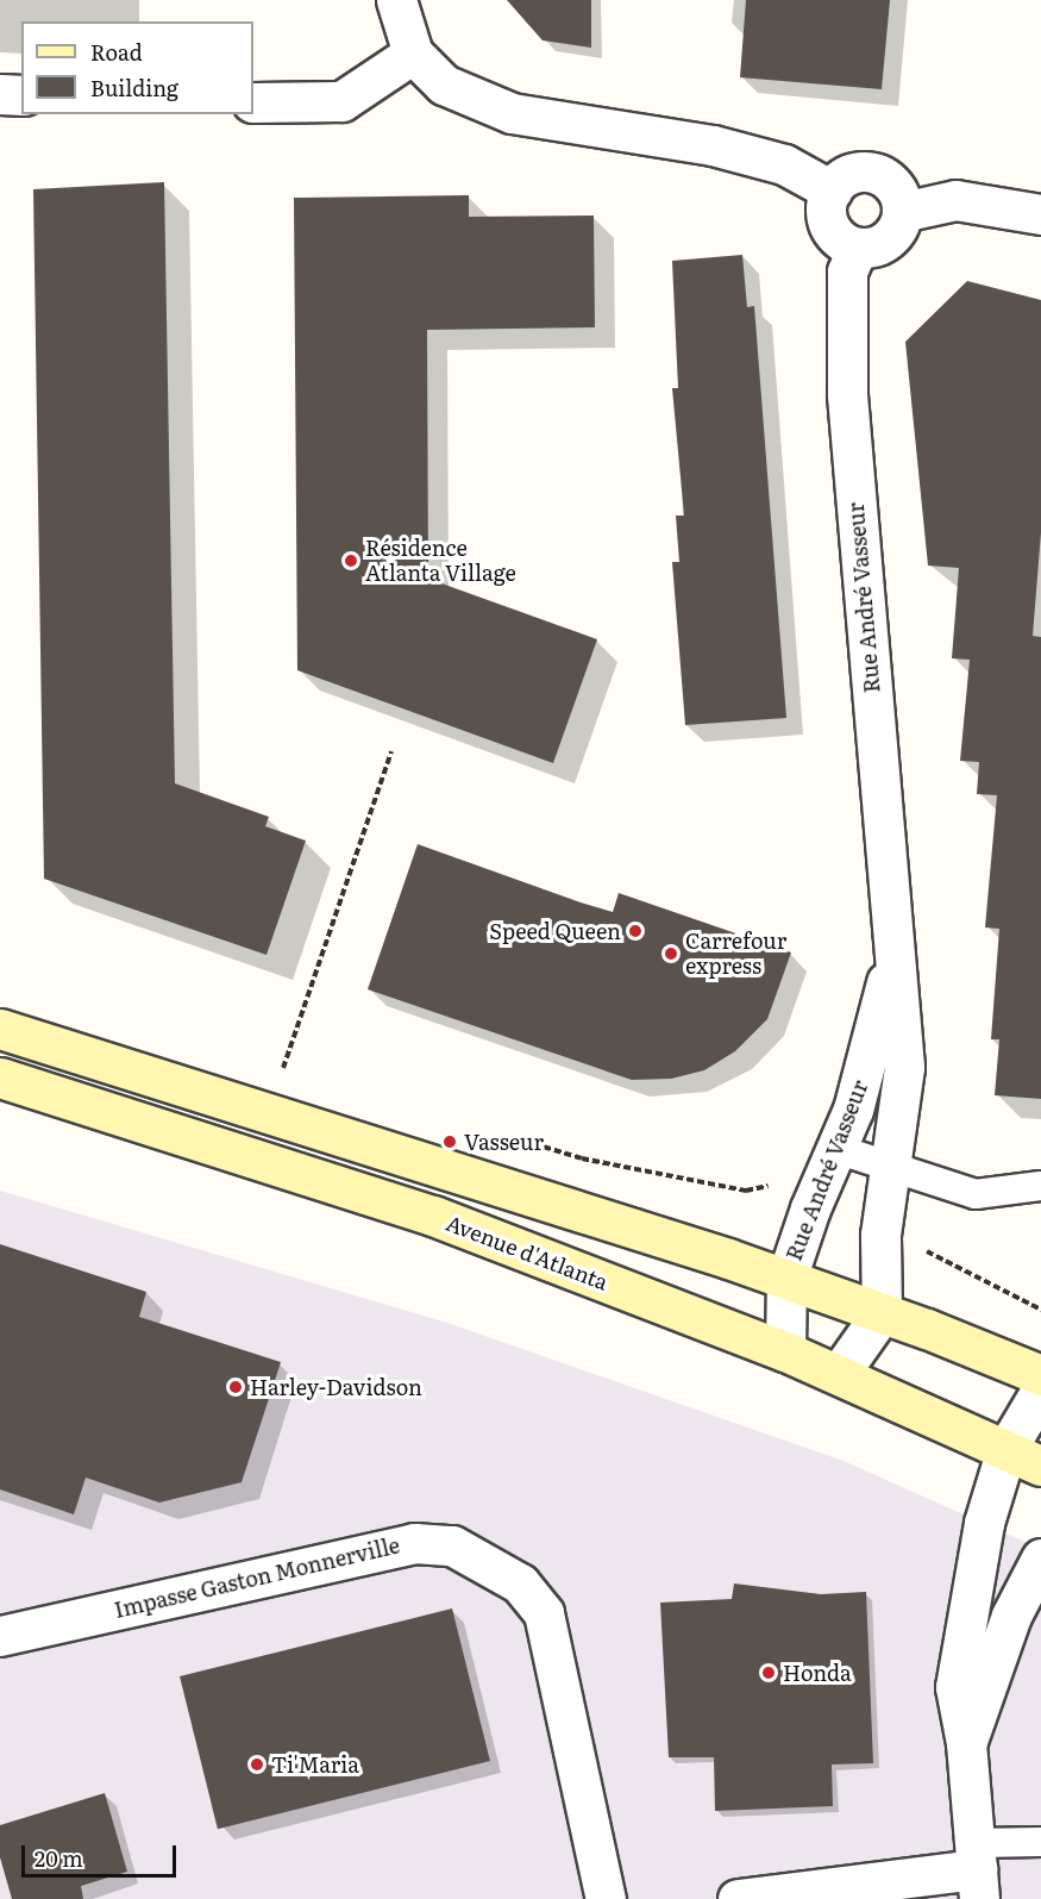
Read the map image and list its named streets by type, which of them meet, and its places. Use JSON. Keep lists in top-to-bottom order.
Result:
{
  "streets": {
    "main road": ["Avenue d'Atlanta"],
    "street": ["Rue André Vasseur", "Impasse Gaston Monnerville"]
  },
  "crossings": [
    ["Rue André Vasseur", "Avenue d'Atlanta"]
  ],
  "places": [
    "Résidence Atlanta Village",
    "Speed Queen",
    "Carrefour express",
    "Vasseur",
    "Harley-Davidson",
    "Honda",
    "Ti'Maria"
  ],
  "legend": ["Road", "Building"],
  "scale_bar": "20 m"
}
